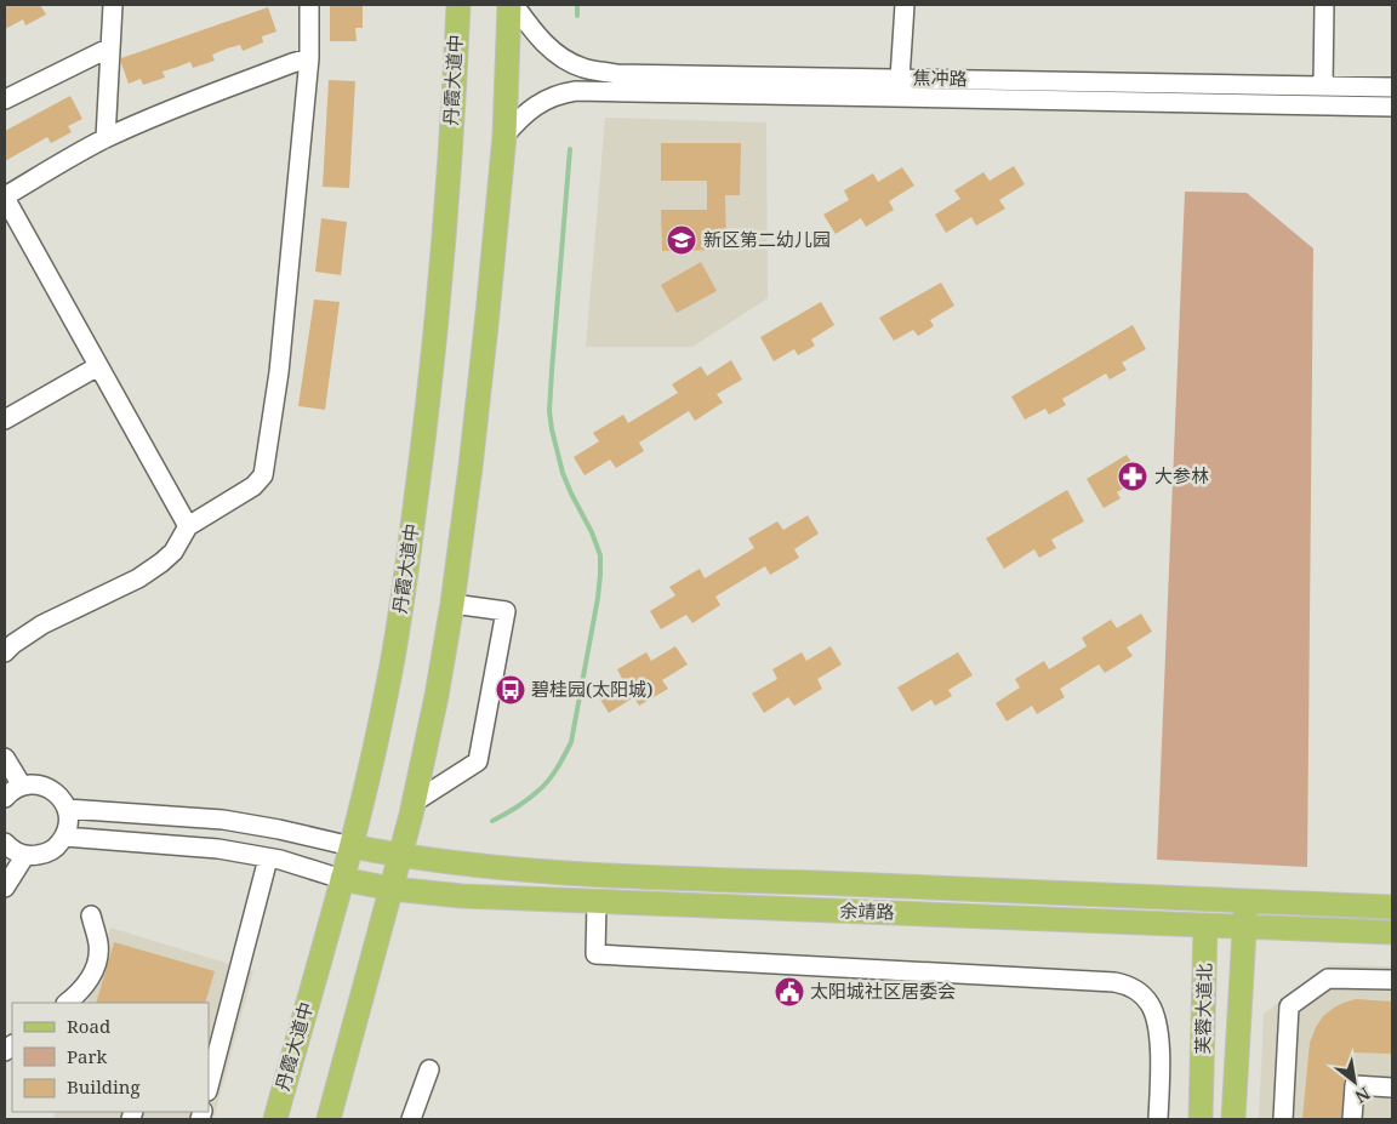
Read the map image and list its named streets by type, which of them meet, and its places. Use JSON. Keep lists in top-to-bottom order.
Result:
{
  "streets": {
    "main road": ["丹霞大道中", "余靖路", "芙蓉大道北"],
    "street": ["焦冲路"]
  },
  "crossings": [
    ["丹霞大道中", "余靖路"],
    ["余靖路", "芙蓉大道北"]
  ],
  "places": {
    "school or university": ["新区第二幼儿园"],
    "pharmacy": ["大参林"],
    "bus stop": ["碧桂园(太阳城)"],
    "public building": ["太阳城社区居委会"]
  },
  "legend": ["Road", "Park", "Building"],
  "north": "bottom right"
}
